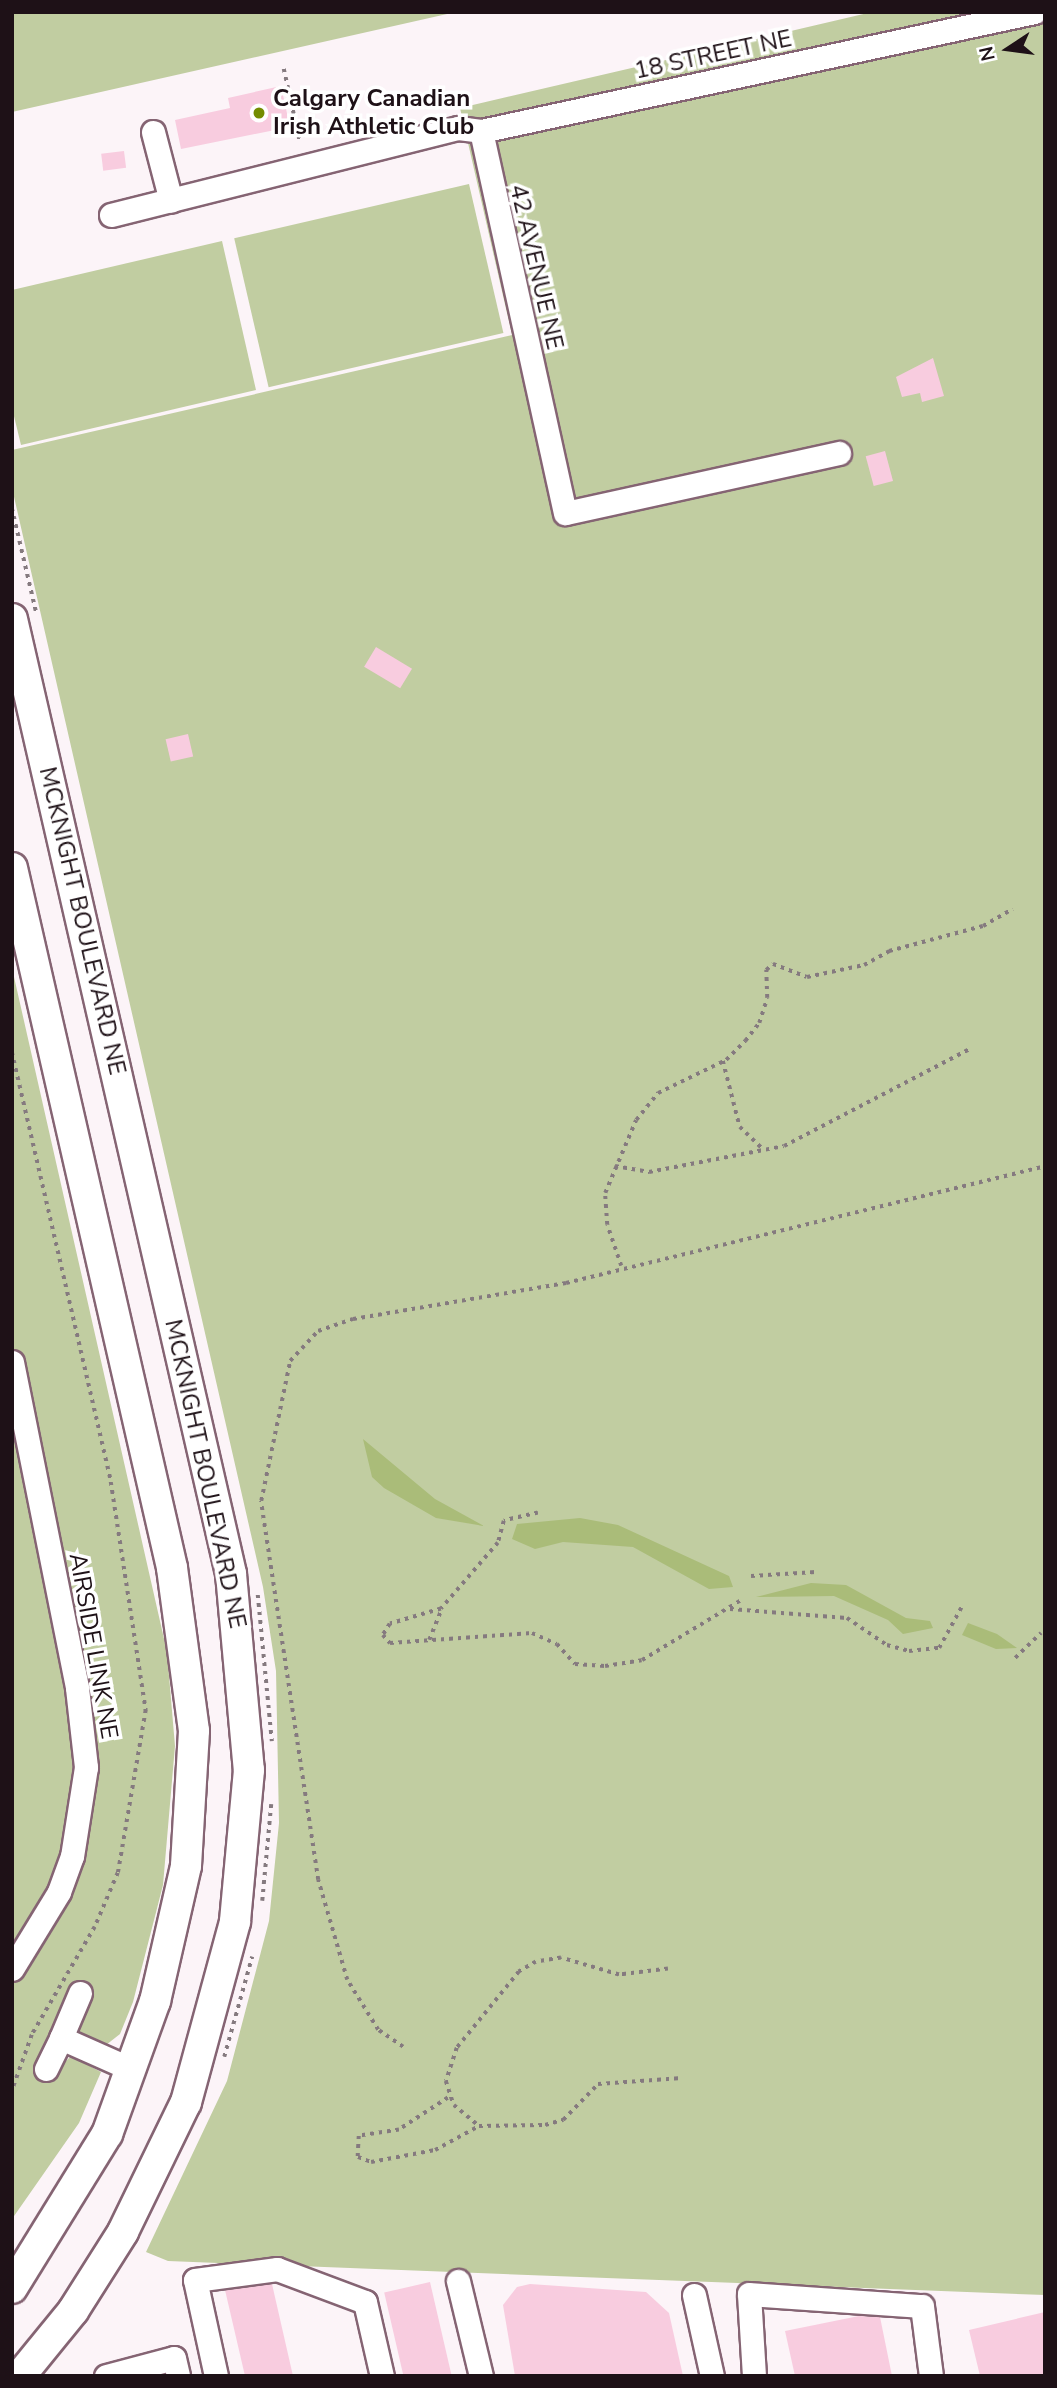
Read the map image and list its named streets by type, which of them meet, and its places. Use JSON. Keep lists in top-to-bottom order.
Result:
{
  "streets": {
    "main road": ["MCKNIGHT BOULEVARD NE"],
    "street": ["18 STREET NE", "42 AVENUE NE", "AIRSIDE LINK NE"]
  },
  "crossings": [
    ["18 STREET NE", "42 AVENUE NE"]
  ],
  "places": ["Calgary Canadian Irish Athletic Club"],
  "north": "left"
}
